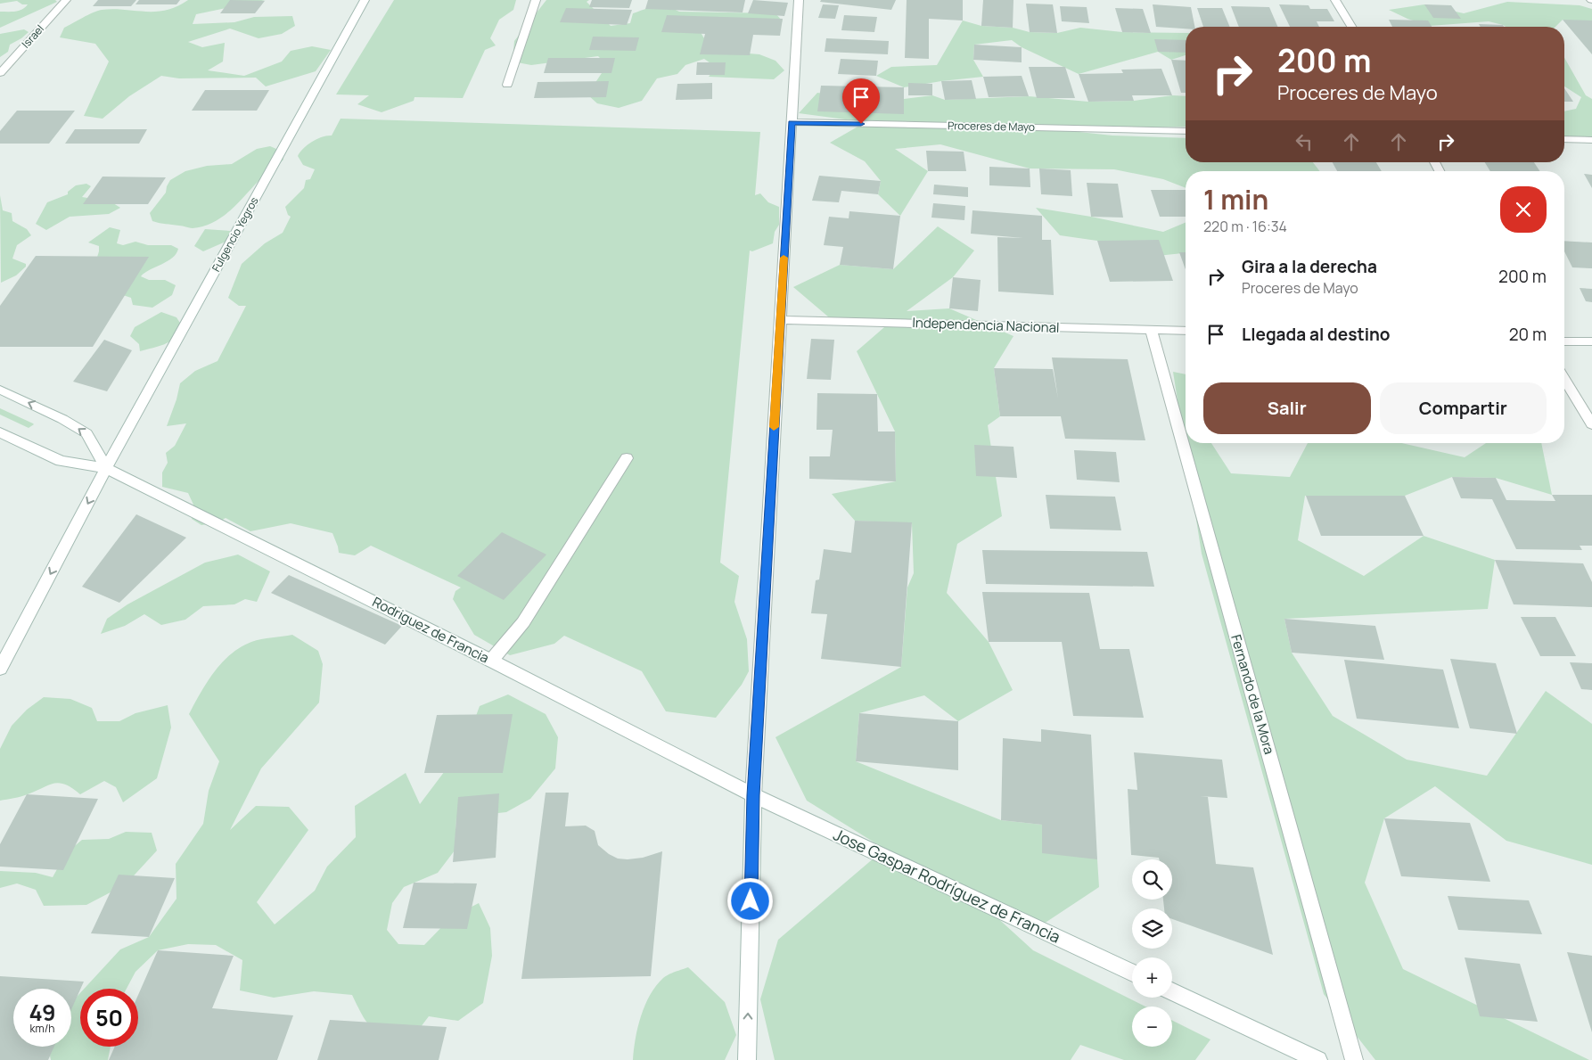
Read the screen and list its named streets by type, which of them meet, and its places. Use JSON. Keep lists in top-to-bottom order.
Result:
{
  "streets": {
    "street": [
      "Israel",
      "Proceres de Mayo",
      "Fulgencio Yegros",
      "Independencia Nacional",
      "Rodriguez de Francia",
      "Fernando de la Mora",
      "Jose Gaspar Rodríguez de Francia"
    ]
  },
  "crossings": [
    ["Fulgencio Yegros", "Rodriguez de Francia"],
    ["Independencia Nacional", "Fernando de la Mora"],
    ["Rodriguez de Francia", "Jose Gaspar Rodríguez de Francia"]
  ],
  "page": {
    "turn": ["200 m", "Proceres de Mayo"],
    "heading": ["1 min", "220 m · 16:34"],
    "list": [
      {
        "name": "Gira a la derecha",
        "note": "Proceres de Mayo",
        "value": "200 m"
      },
      {
        "name": "Llegada al destino",
        "value": "20 m"
      }
    ],
    "buttons": ["Salir", "Compartir"],
    "map_buttons": ["+", "−"],
    "speed": "49 km/h",
    "limit": "50"
  }
}
